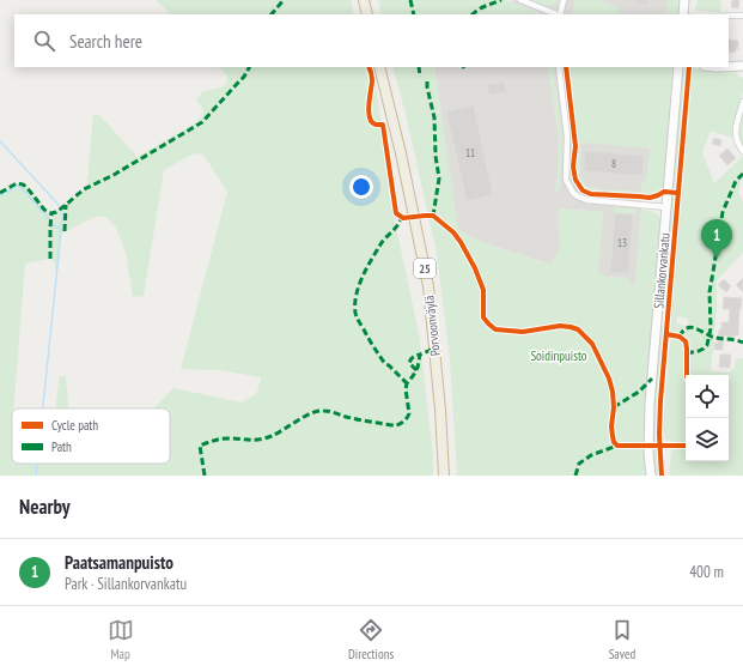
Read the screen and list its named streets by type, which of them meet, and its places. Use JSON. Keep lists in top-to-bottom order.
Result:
{
  "streets": {
    "highway": ["25", "Porvoonväylä"],
    "main road": ["Sillankorvankatu"]
  },
  "parks": ["Soidinpuisto"],
  "house_numbers": ["11", "8", "13"],
  "legend": ["Cycle path", "Path"],
  "page": {
    "search": "Search here",
    "pins": "1",
    "heading": "Nearby",
    "list": [
      {
        "mark": "1",
        "name": "Paatsamanpuisto",
        "note": "Park · Sillankorvankatu",
        "value": "400 m"
      }
    ],
    "nav": ["Map", "Directions", "Saved"]
  }
}
